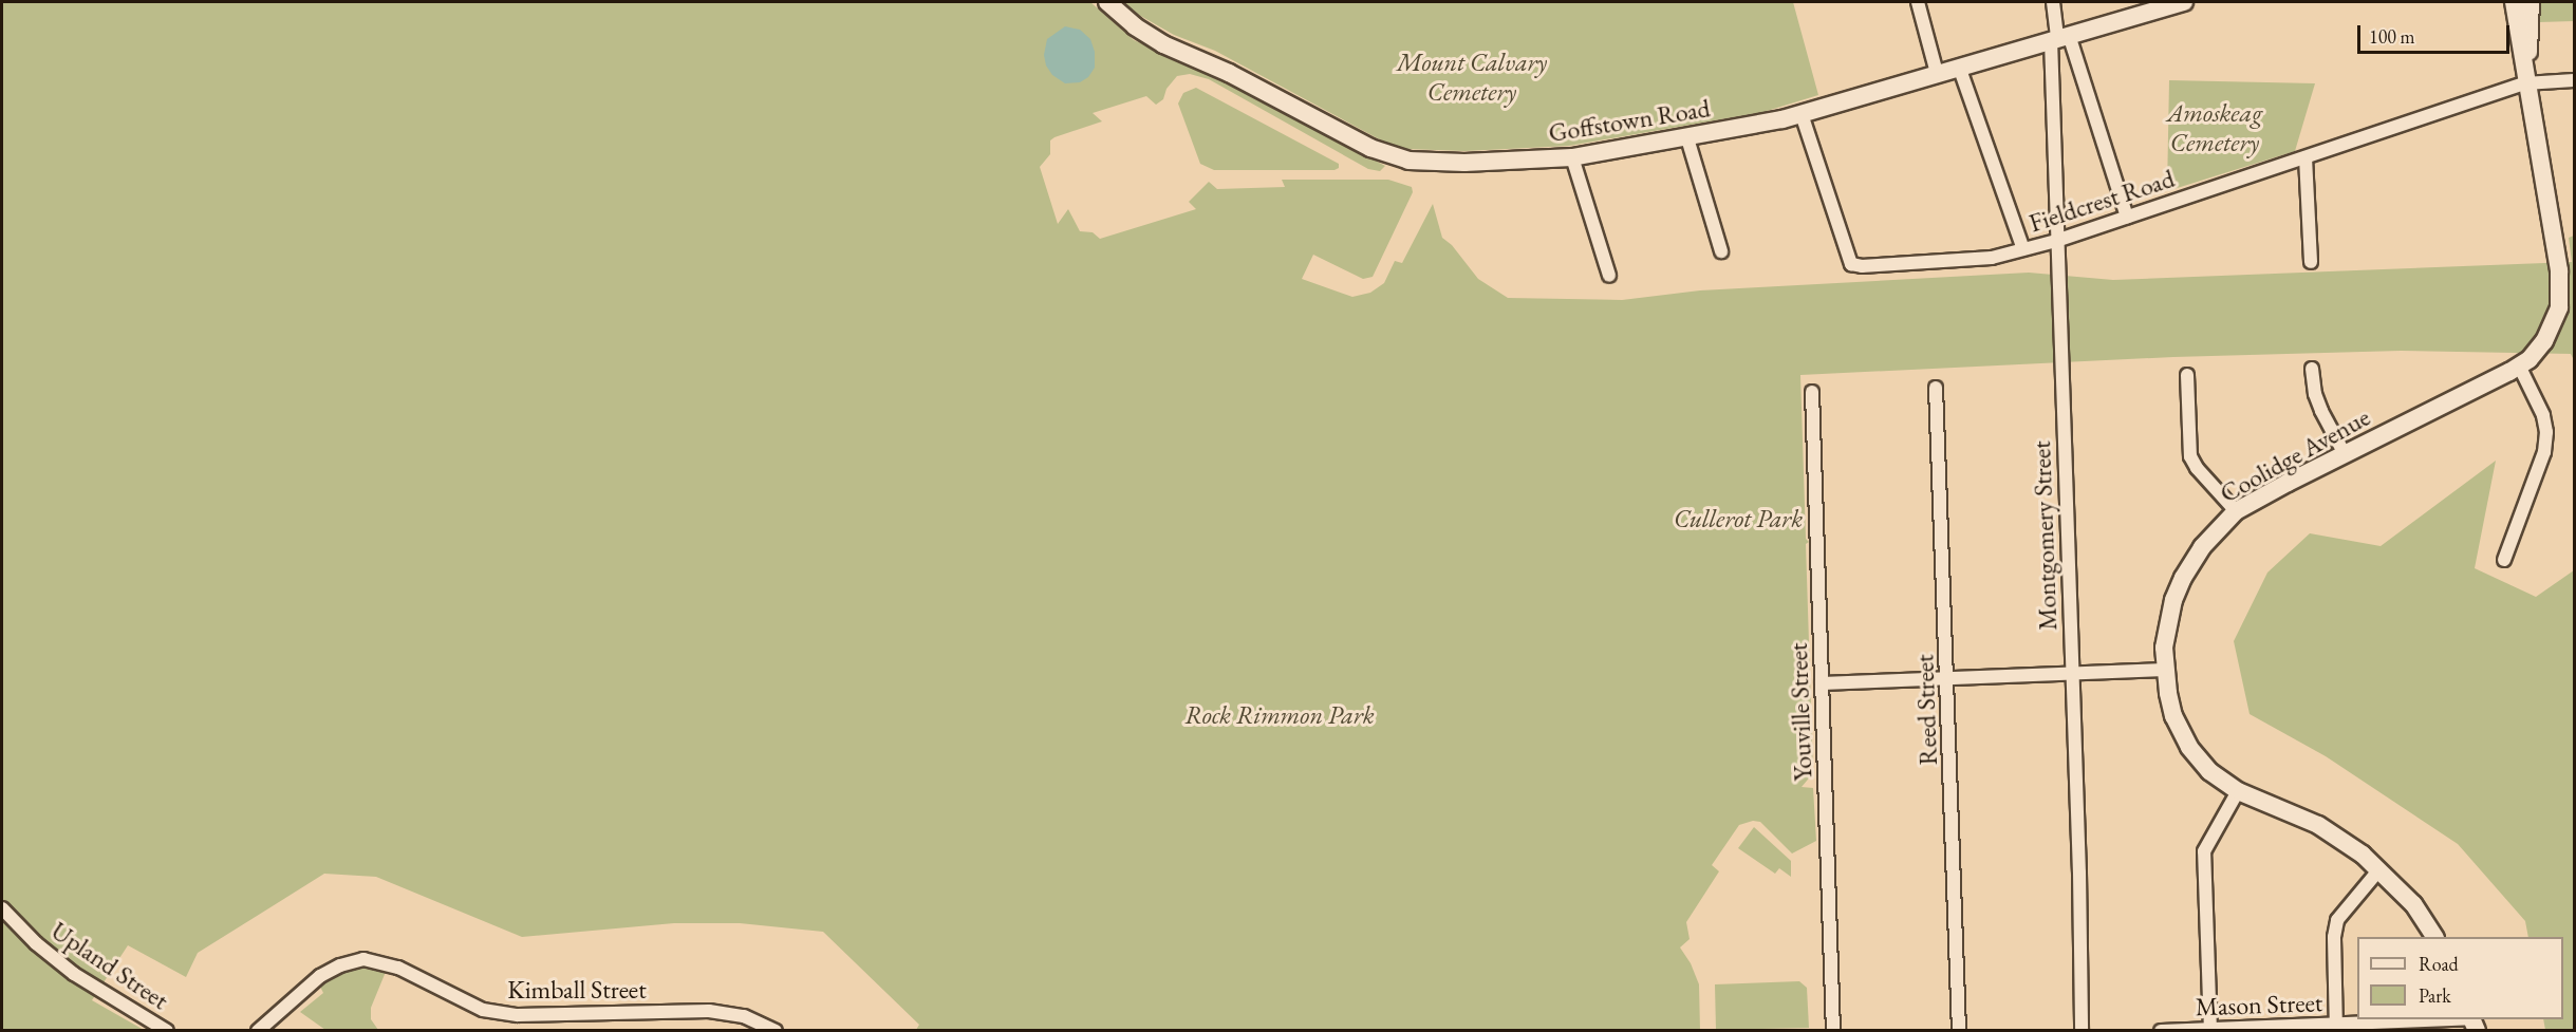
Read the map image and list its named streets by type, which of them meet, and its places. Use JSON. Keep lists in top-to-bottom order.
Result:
{
  "streets": {
    "street": [
      "Goffstown Road",
      "Fieldcrest Road",
      "Coolidge Avenue",
      "Montgomery Street",
      "Reed Street",
      "Youville Street",
      "Upland Street",
      "Kimball Street",
      "Mason Street"
    ]
  },
  "crossings": [
    ["Goffstown Road", "Fieldcrest Road"],
    ["Goffstown Road", "Montgomery Street"],
    ["Fieldcrest Road", "Coolidge Avenue"],
    ["Fieldcrest Road", "Montgomery Street"]
  ],
  "parks": [
    "Mount Calvary Cemetery",
    "Amoskeag Cemetery",
    "Cullerot Park",
    "Rock Rimmon Park"
  ],
  "legend": ["Road", "Park"],
  "scale_bar": "100 m"
}
